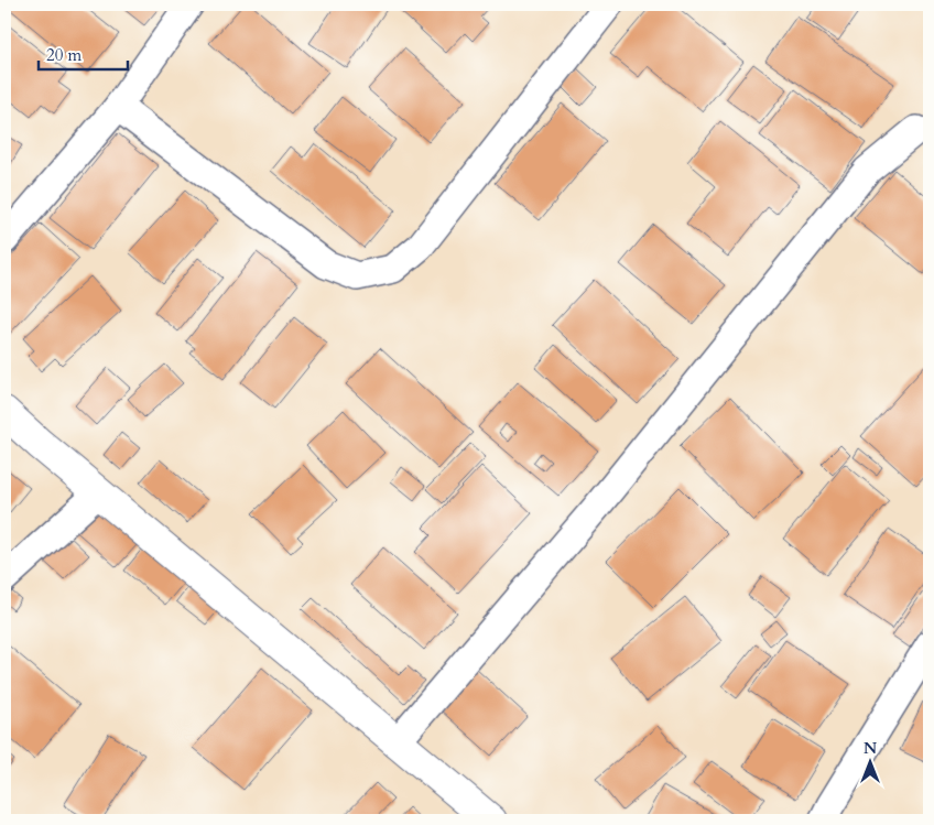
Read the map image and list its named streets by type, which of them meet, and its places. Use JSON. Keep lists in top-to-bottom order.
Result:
{
  "scale_bar": "20 m",
  "north": "top"
}
